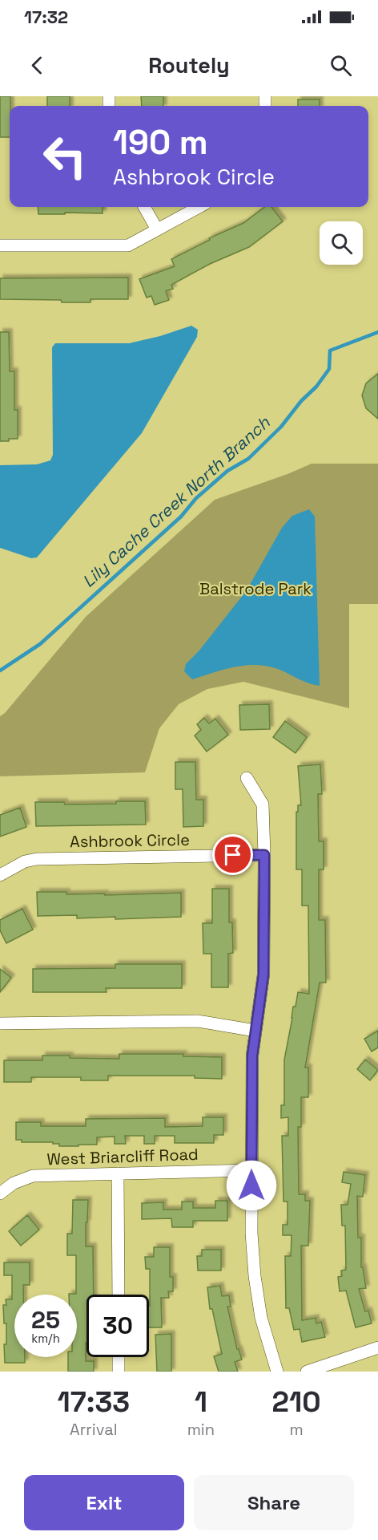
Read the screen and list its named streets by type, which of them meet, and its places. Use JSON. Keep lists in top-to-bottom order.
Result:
{
  "streets": {
    "street": ["Ashbrook Circle", "West Briarcliff Road"]
  },
  "water": ["Lily Cache Creek North Branch"],
  "parks": ["Balstrode Park"],
  "page": {
    "status": "17:32",
    "header": "Routely",
    "turn": ["190 m", "Ashbrook Circle"],
    "speed": "25 km/h",
    "limit": "30",
    "eta": [
      "17:33",
      "Arrival",
      "1",
      "min",
      "210",
      "m"
    ],
    "buttons": ["Exit", "Share"]
  }
}
